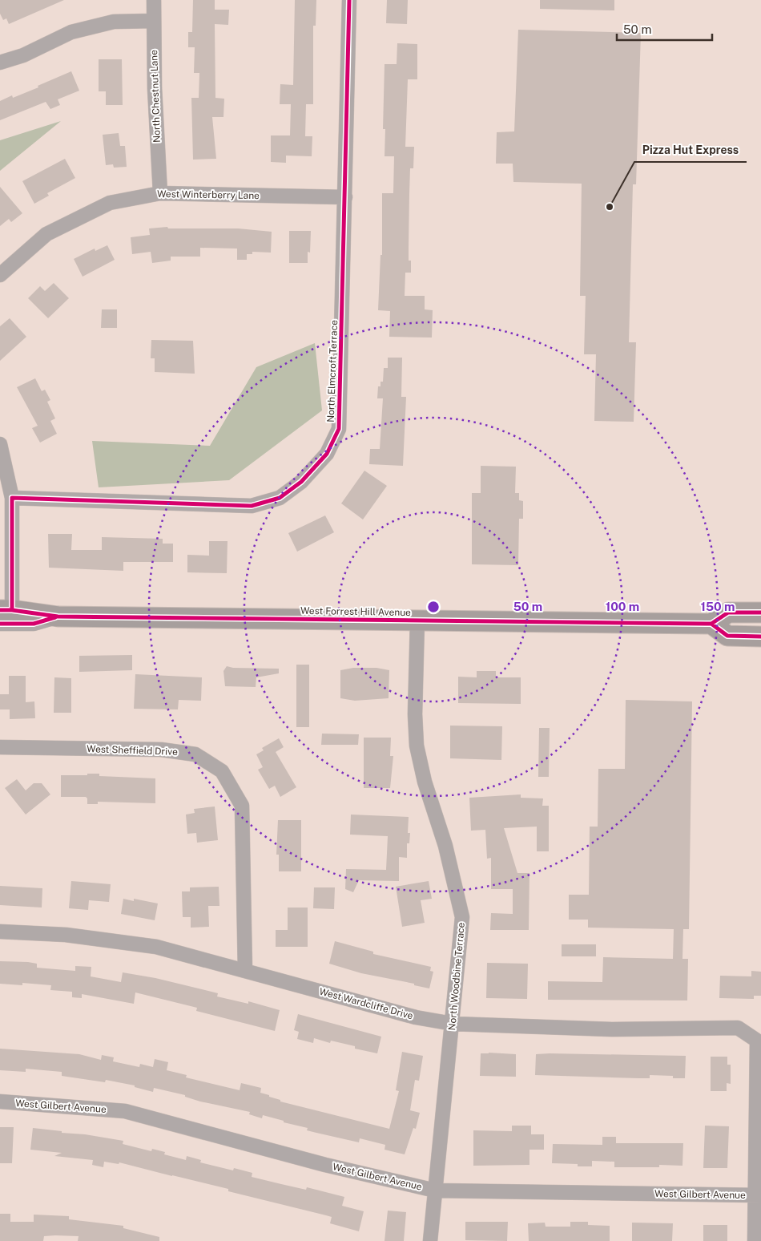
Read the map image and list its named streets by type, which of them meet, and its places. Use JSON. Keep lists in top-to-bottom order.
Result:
{
  "streets": {
    "street": [
      "North Chestnut Lane",
      "West Winterberry Lane",
      "North Elmcroft Terrace",
      "West Forrest Hill Avenue",
      "West Sheffield Drive",
      "North Woodbine Terrace",
      "West Wardcliffe Drive",
      "West Gilbert Avenue"
    ]
  },
  "crossings": [
    ["North Chestnut Lane", "West Winterberry Lane"],
    ["West Winterberry Lane", "North Elmcroft Terrace"],
    ["West Forrest Hill Avenue", "North Woodbine Terrace"],
    ["West Sheffield Drive", "West Wardcliffe Drive"],
    ["North Woodbine Terrace", "West Wardcliffe Drive"],
    ["North Woodbine Terrace", "West Gilbert Avenue"],
    ["West Wardcliffe Drive", "West Gilbert Avenue"]
  ],
  "places": ["Pizza Hut Express"],
  "scale_bar": "50 m",
  "rings": ["50 m", "100 m", "150 m"]
}
